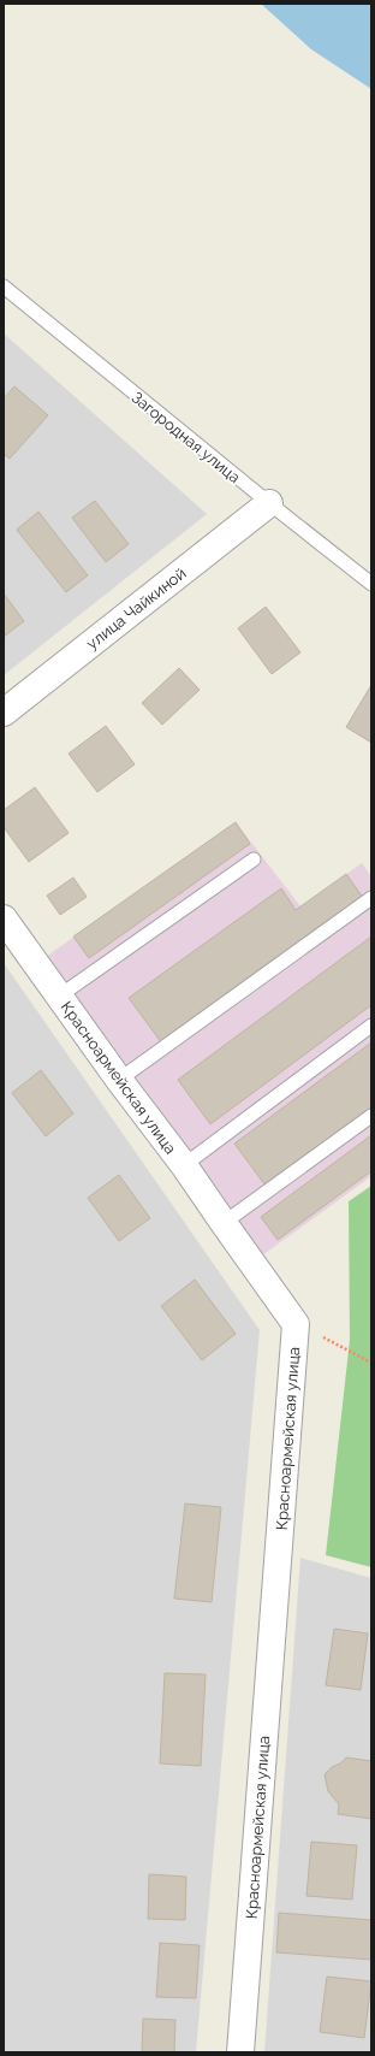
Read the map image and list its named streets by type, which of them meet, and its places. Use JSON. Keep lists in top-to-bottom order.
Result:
{
  "streets": {
    "street": ["улица Чайкиной", "Красноармейская улица"],
    "lane": ["Загородная улица"]
  },
  "crossings": [
    ["Загородная улица", "улица Чайкиной"]
  ]
}
